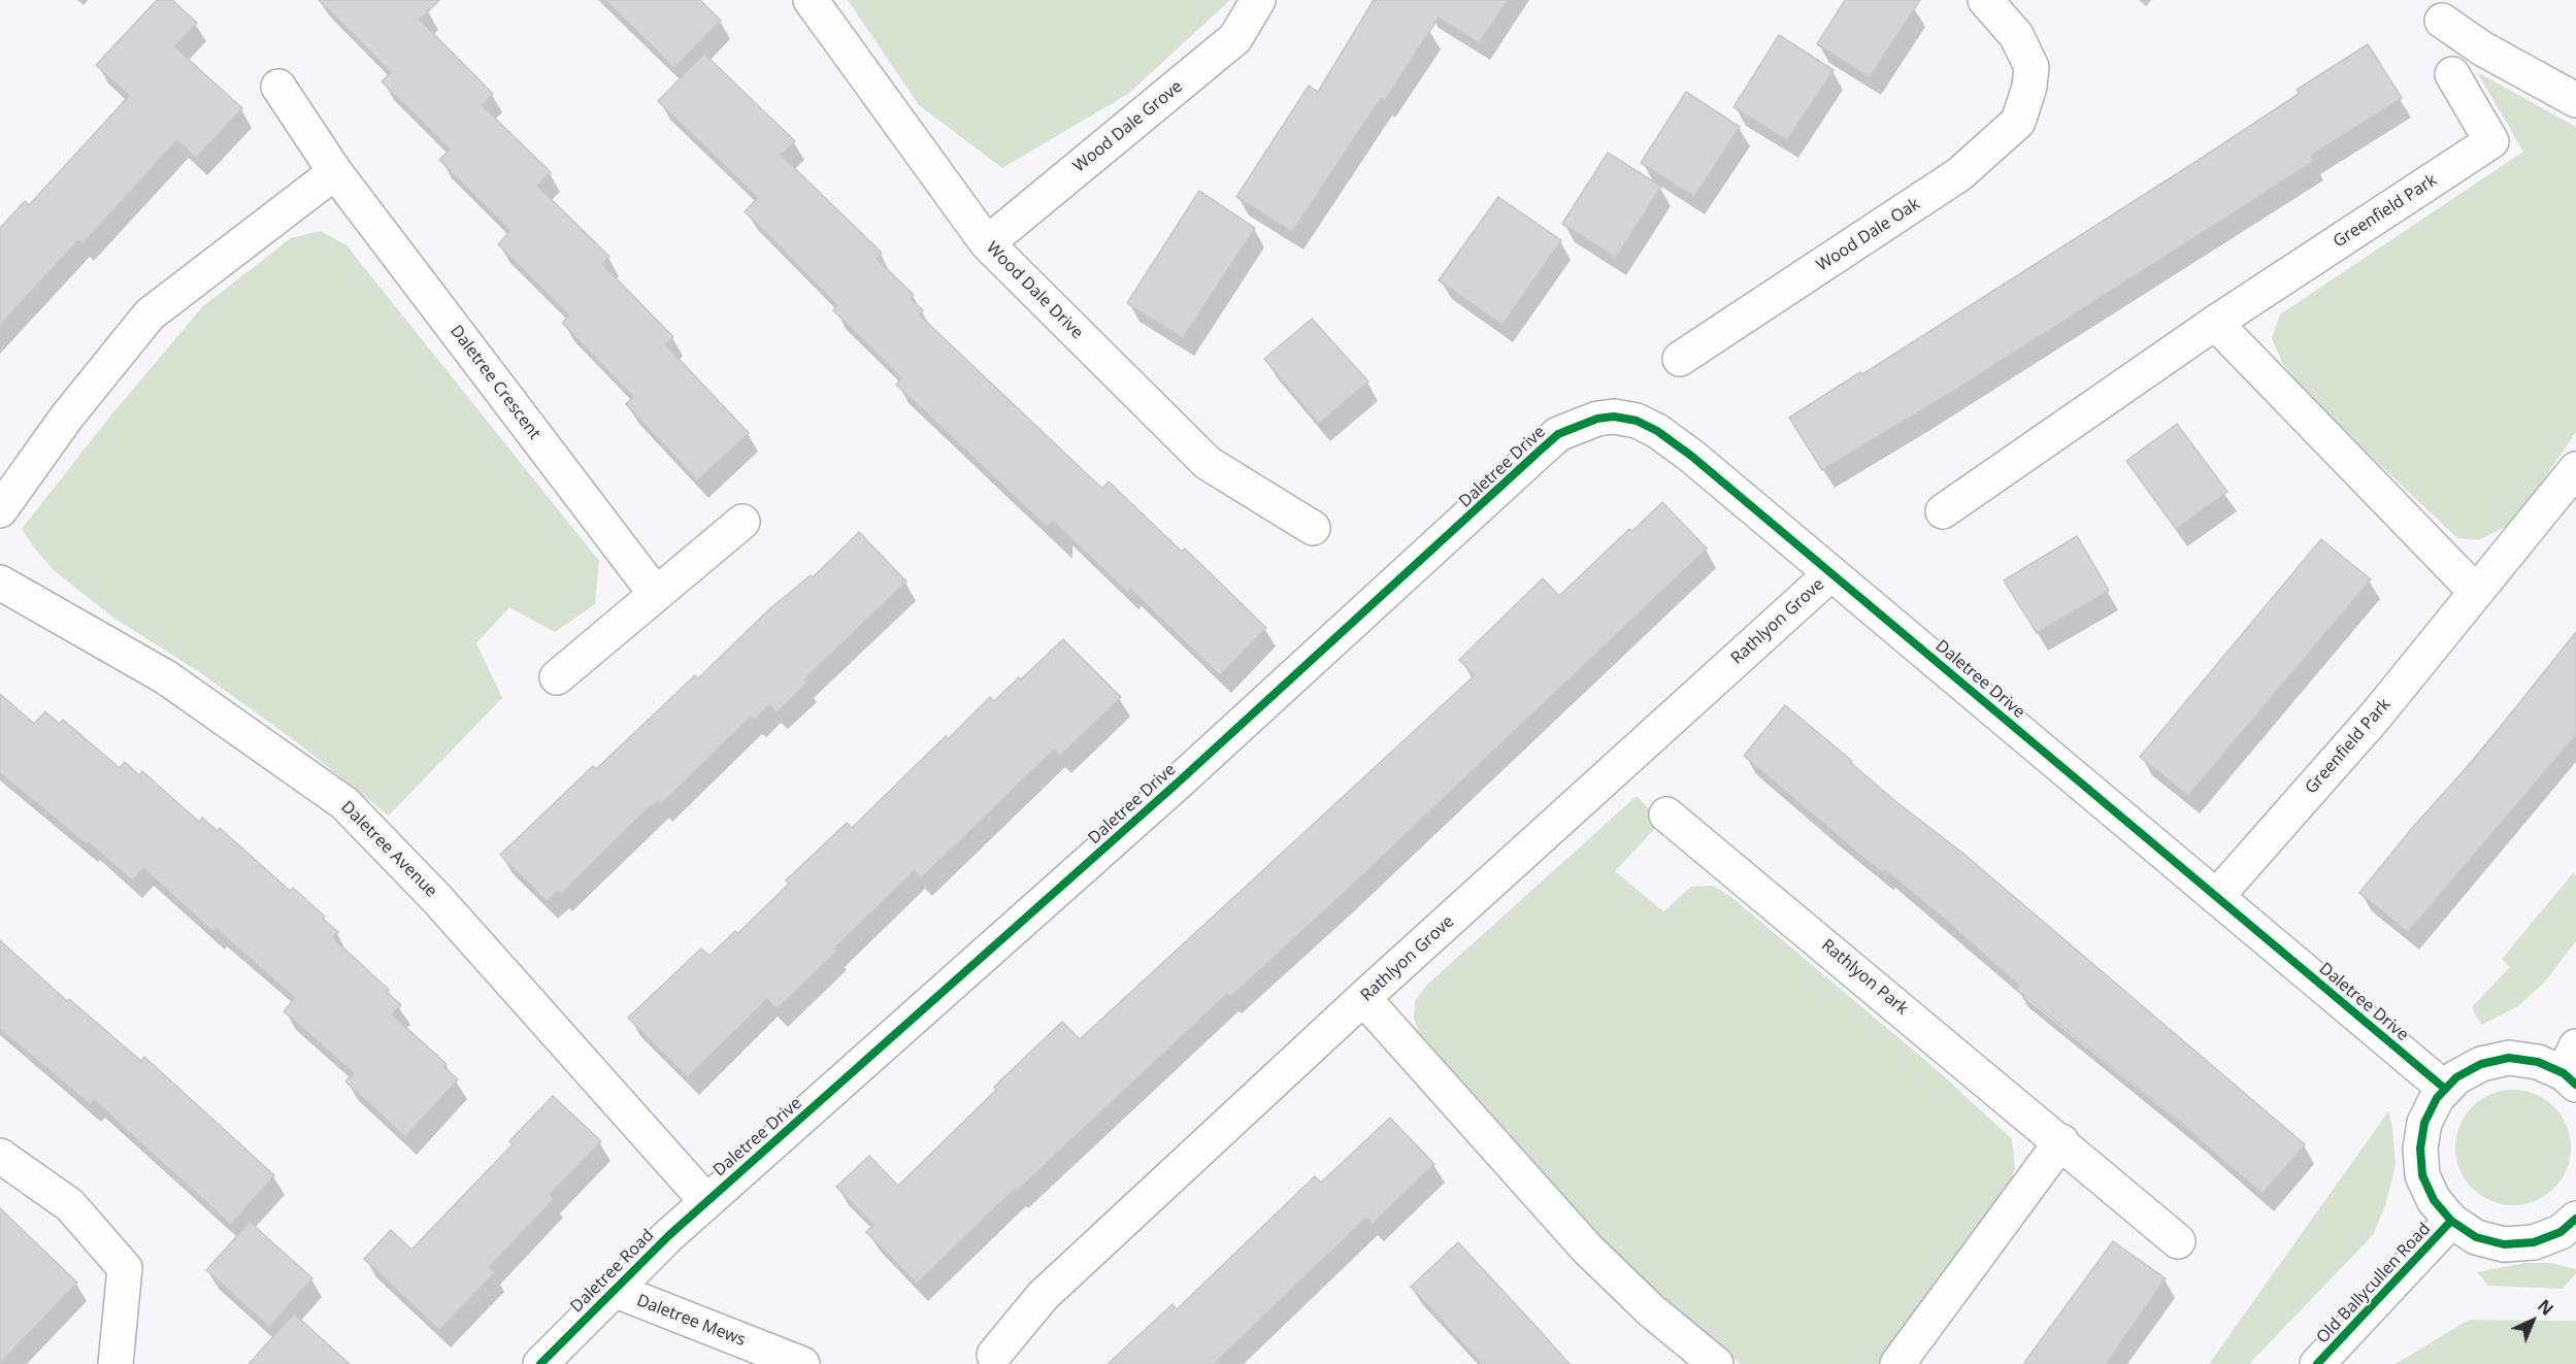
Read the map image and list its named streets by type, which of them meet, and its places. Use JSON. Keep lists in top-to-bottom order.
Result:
{
  "streets": {
    "street": [
      "Wood Dale Grove",
      "Greenfield Park",
      "Wood Dale Oak",
      "Wood Dale Drive",
      "Daletree Crescent",
      "Daletree Drive",
      "Rathlyon Grove",
      "Daletree Avenue",
      "Rathlyon Park",
      "Daletree Road",
      "Old Ballycullen Road",
      "Daletree Mews"
    ]
  },
  "crossings": [
    ["Wood Dale Grove", "Wood Dale Drive"],
    ["Greenfield Park", "Daletree Drive"],
    ["Daletree Drive", "Rathlyon Grove"],
    ["Daletree Drive", "Daletree Avenue"],
    ["Daletree Drive", "Daletree Road"],
    ["Daletree Avenue", "Daletree Road"],
    ["Daletree Road", "Daletree Mews"]
  ],
  "north": "top right"
}
